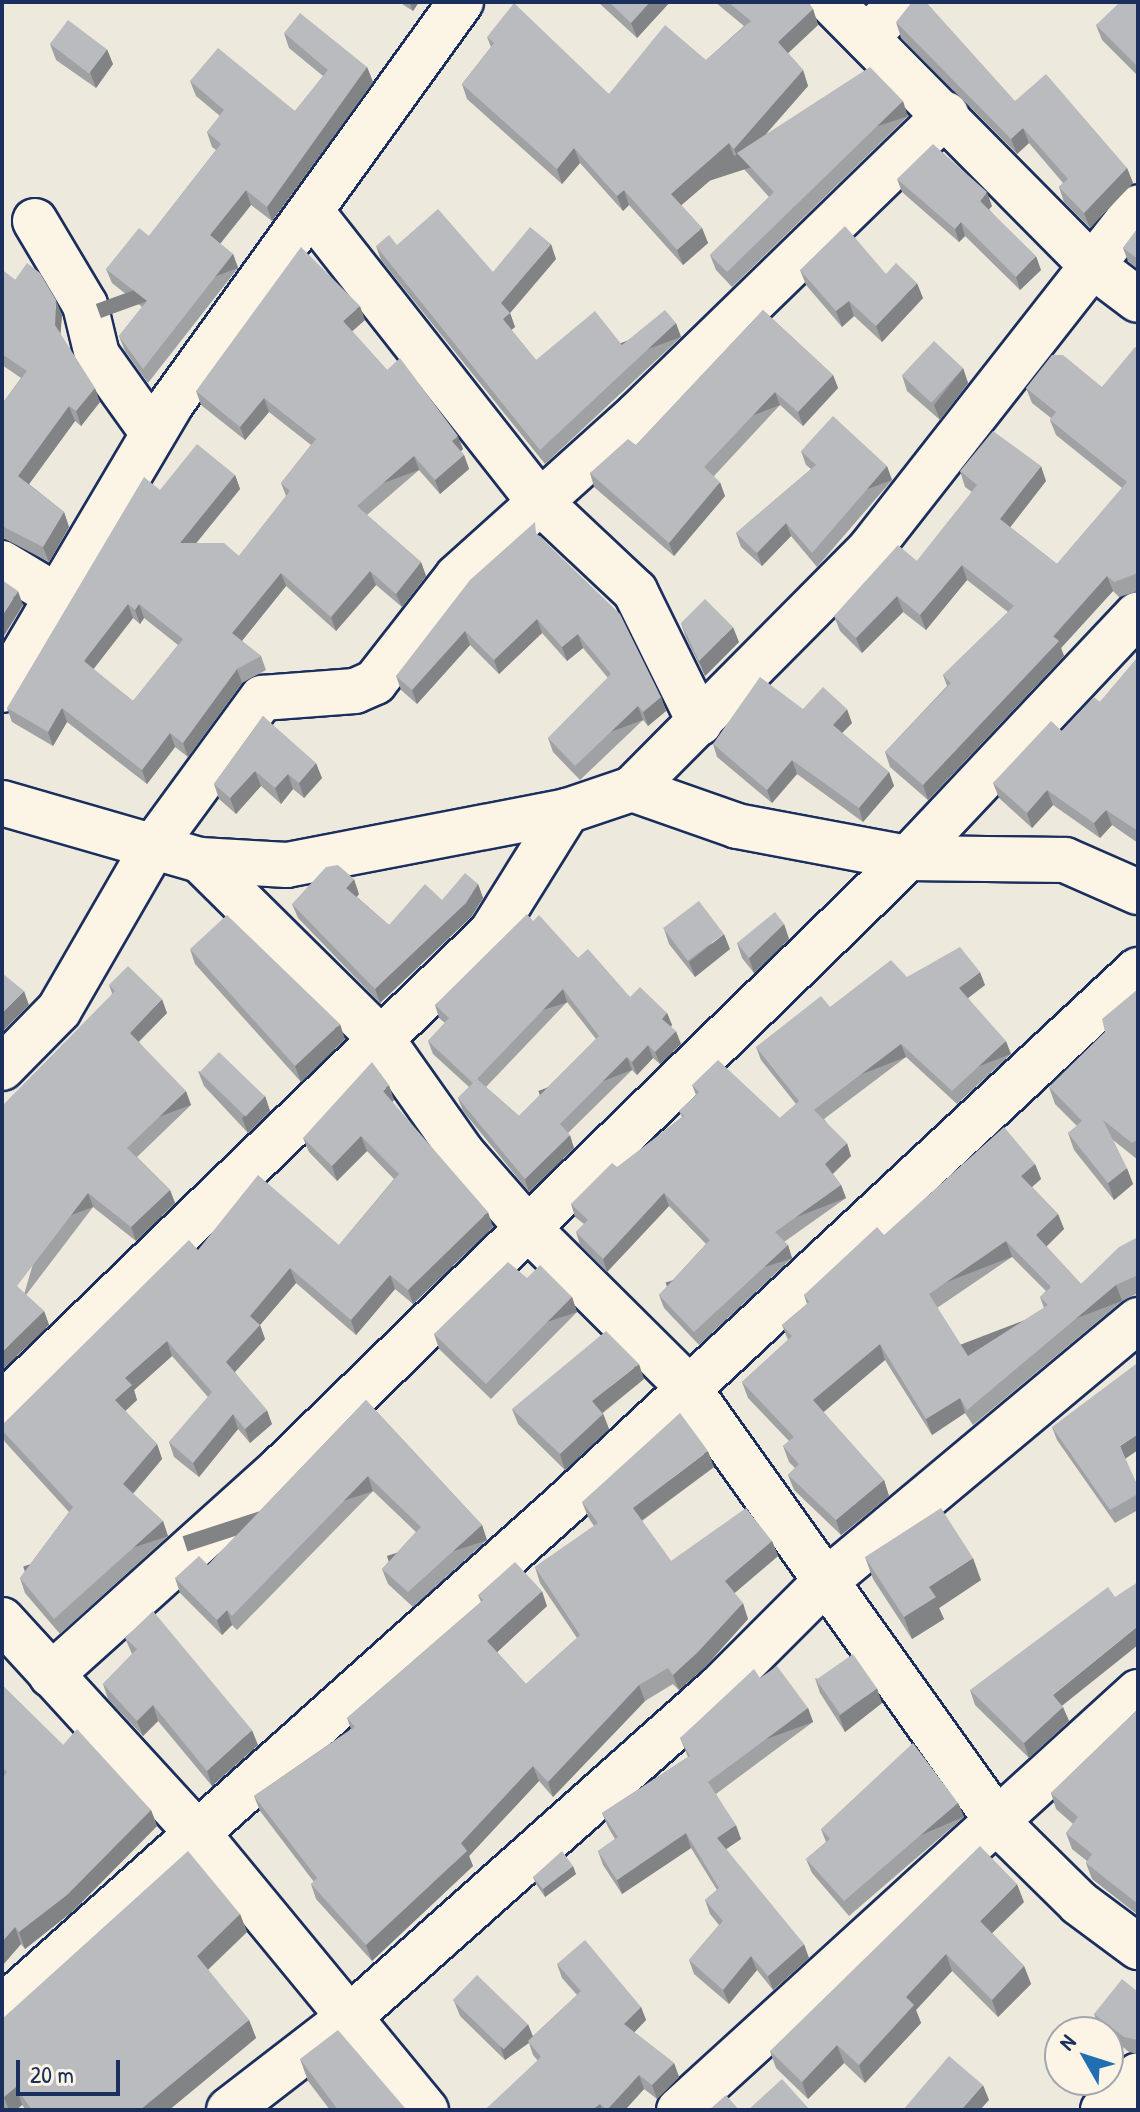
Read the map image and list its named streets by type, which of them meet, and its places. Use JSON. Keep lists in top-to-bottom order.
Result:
{
  "scale_bar": "20 m",
  "north": "top left"
}
